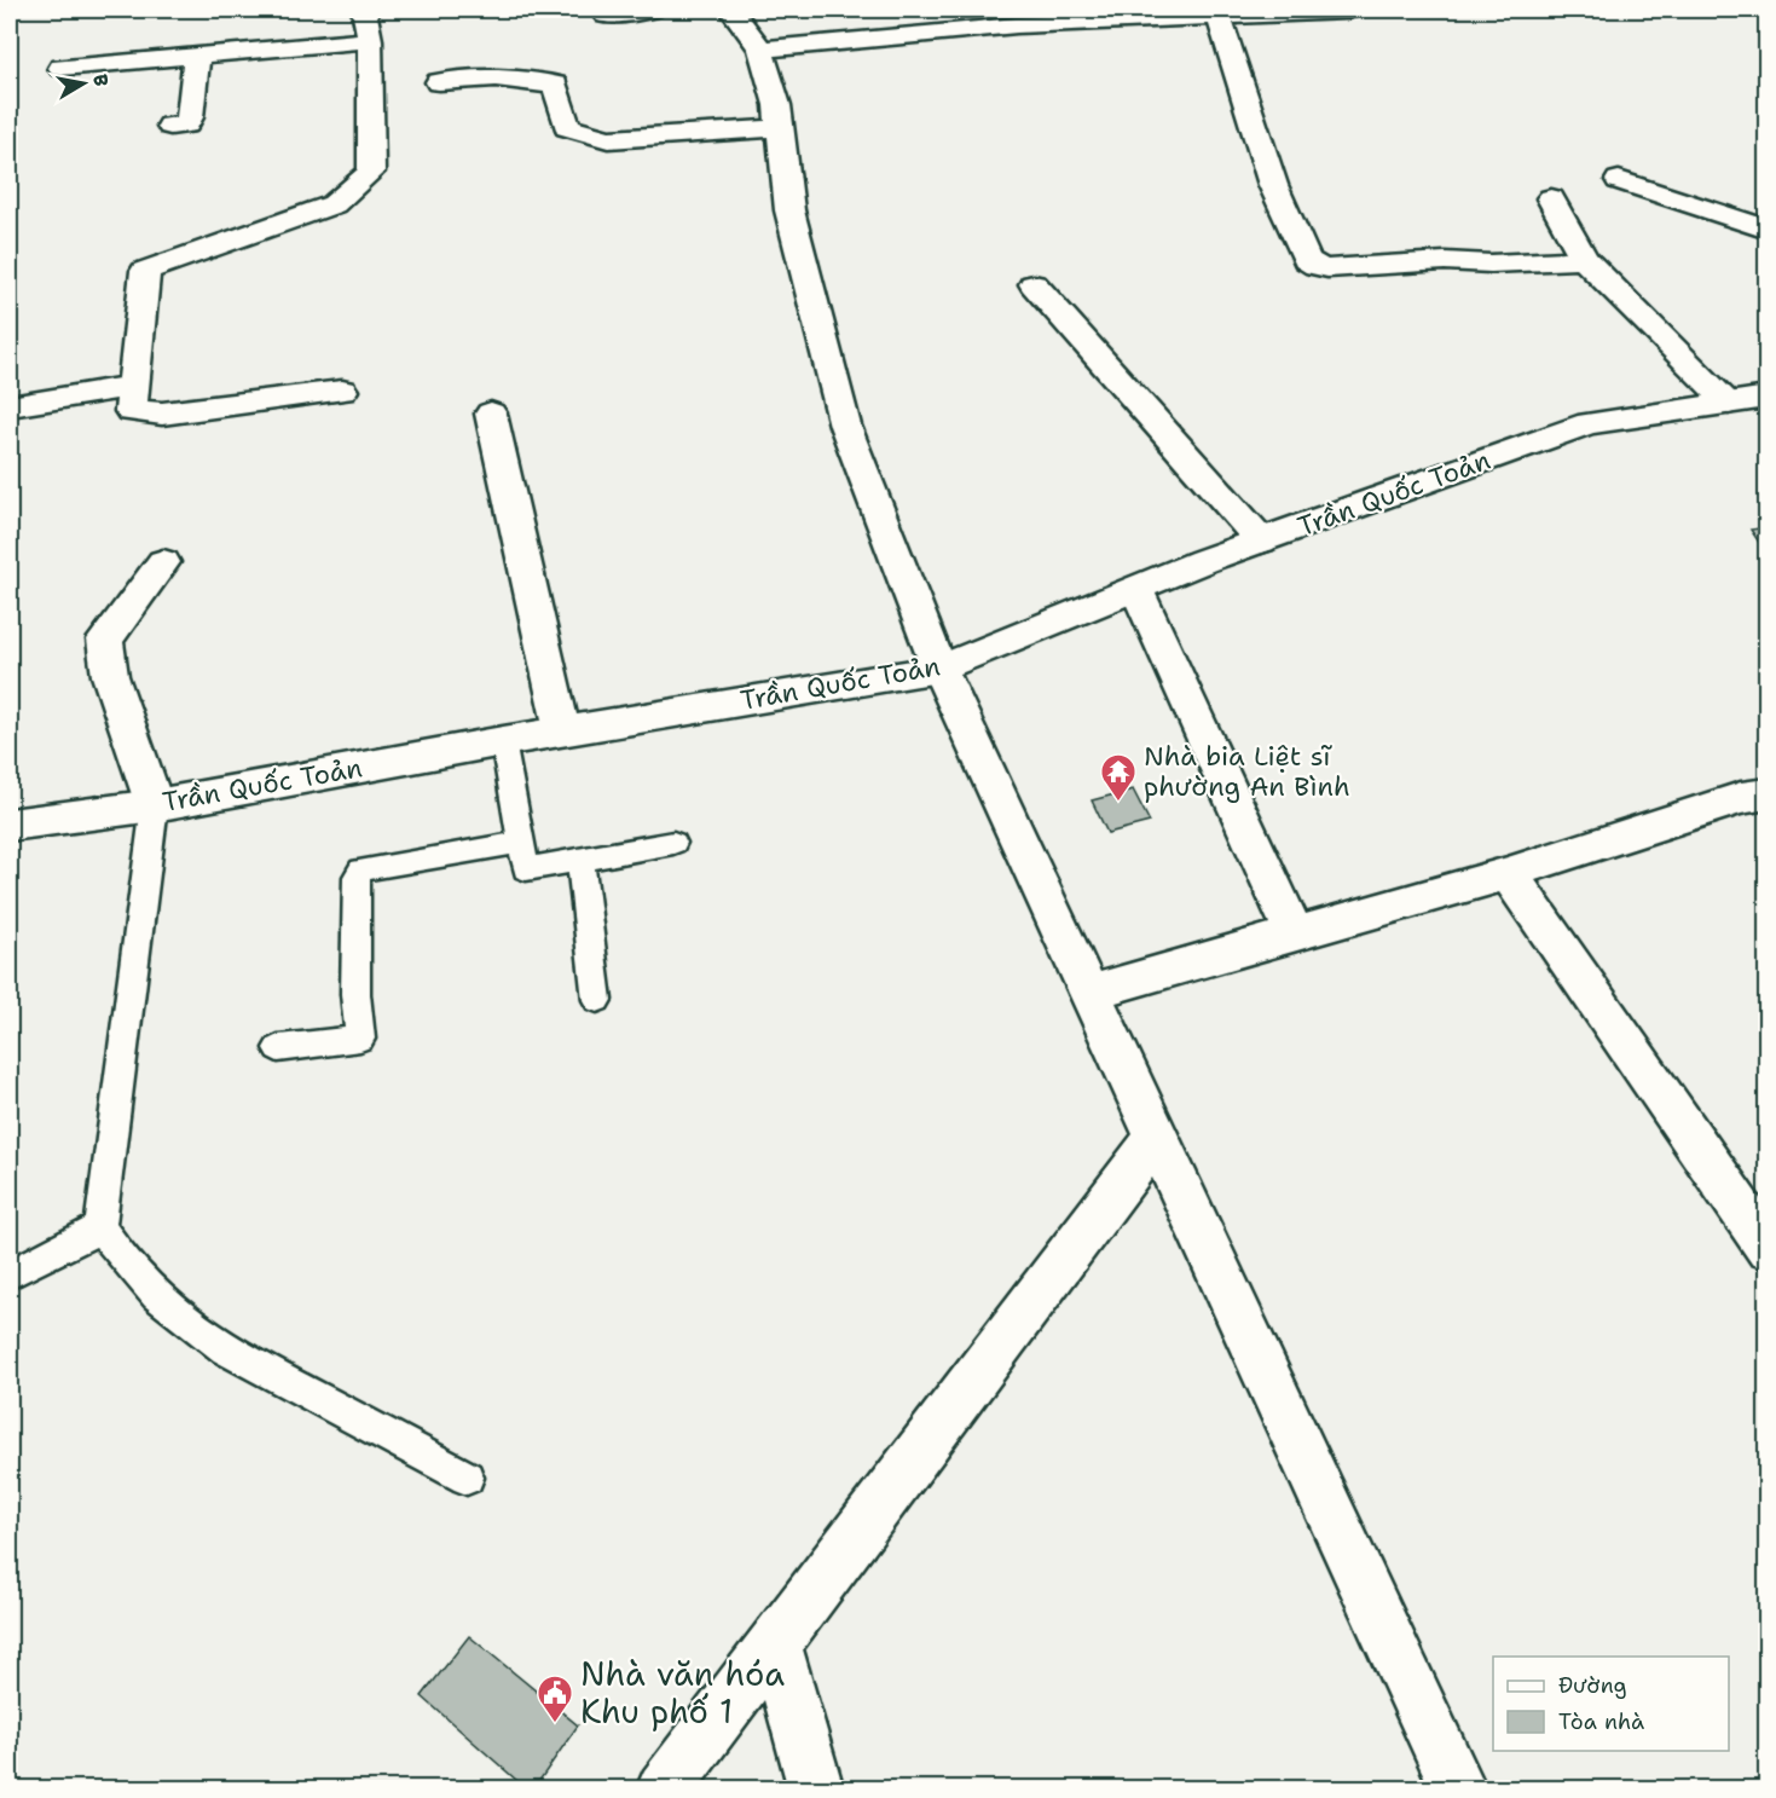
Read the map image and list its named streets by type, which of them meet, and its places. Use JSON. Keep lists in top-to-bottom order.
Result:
{
  "streets": {
    "street": ["Trần Quốc Toản"]
  },
  "places": {
    "temple": ["Nhà bia Liệt sĩ phường An Bình"],
    "public building": ["Nhà văn hóa Khu phố 1"]
  },
  "legend": ["Đường", "Tòa nhà"],
  "north": "right"
}
